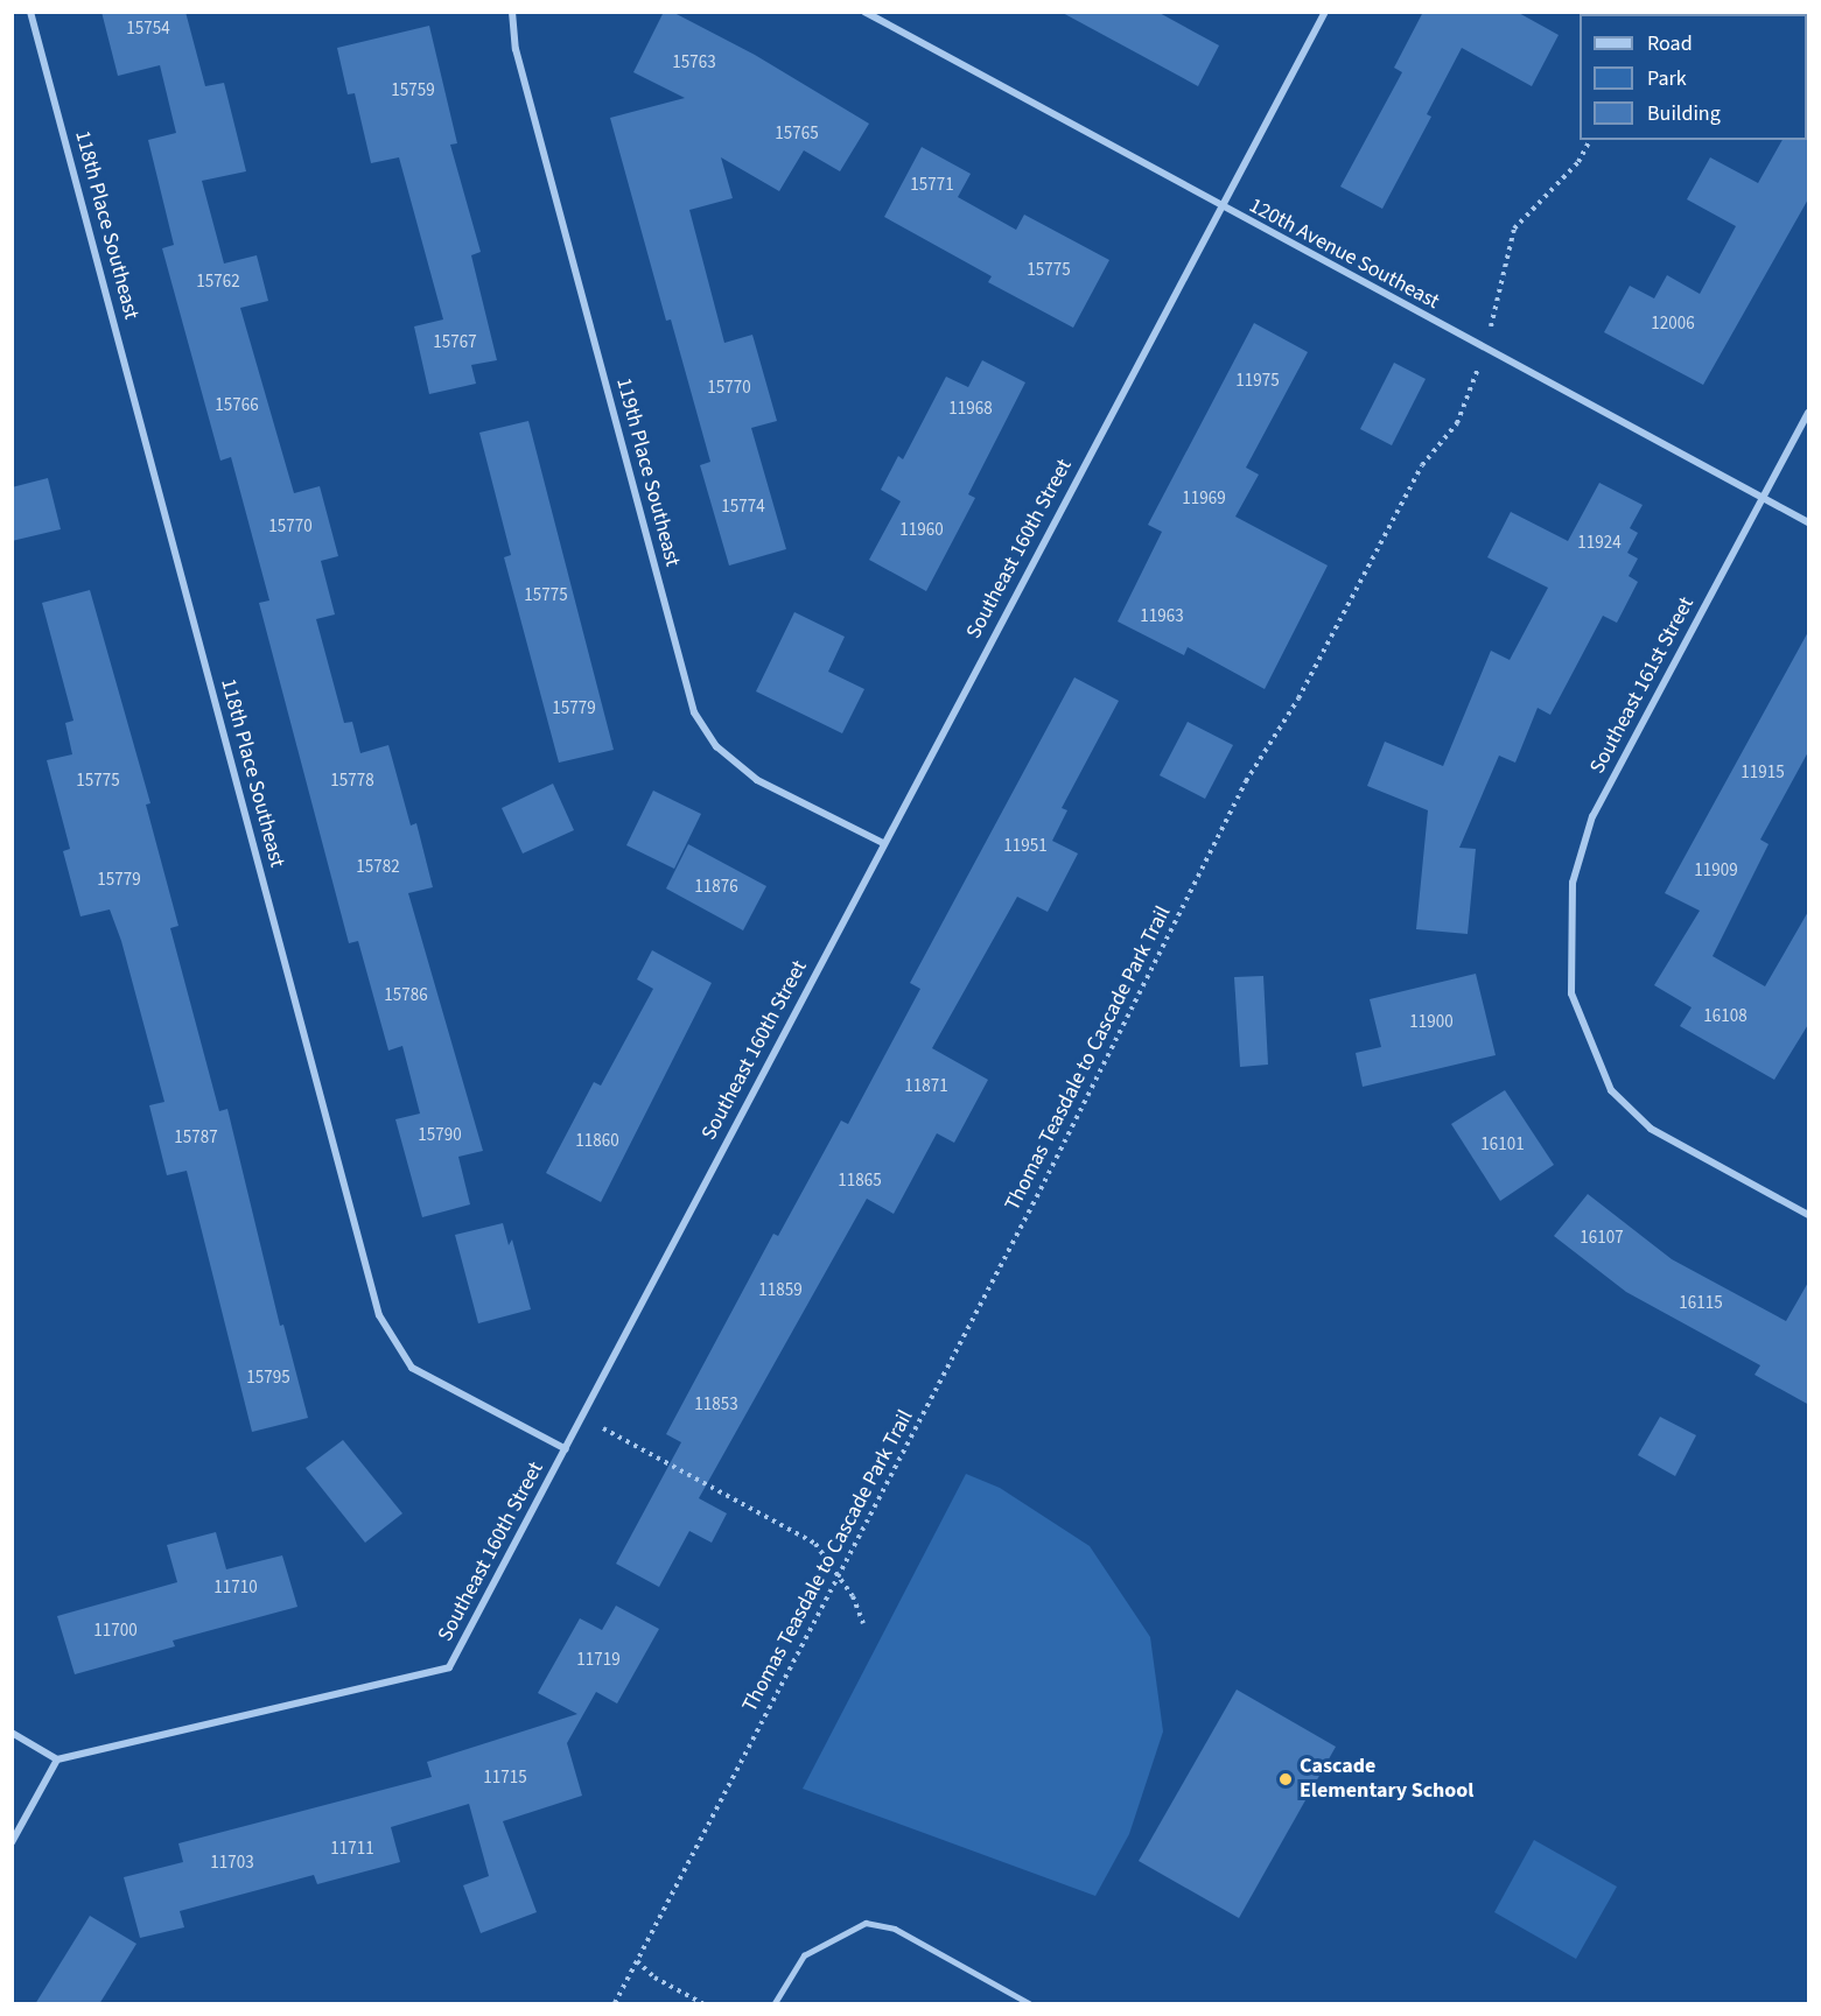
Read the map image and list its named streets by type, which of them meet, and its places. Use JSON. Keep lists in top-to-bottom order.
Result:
{
  "streets": {
    "street": [
      "118th Place Southeast",
      "120th Avenue Southeast",
      "119th Place Southeast",
      "Southeast 160th Street",
      "Southeast 161st Street"
    ],
    "path": ["Thomas Teasdale to Cascade Park Trail"]
  },
  "crossings": [
    ["118th Place Southeast", "Southeast 160th Street"],
    ["120th Avenue Southeast", "Southeast 160th Street"],
    ["120th Avenue Southeast", "Southeast 161st Street"],
    ["120th Avenue Southeast", "Thomas Teasdale to Cascade Park Trail"],
    ["119th Place Southeast", "Southeast 160th Street"]
  ],
  "places": ["Cascade Elementary School"],
  "house_numbers": [
    "15754",
    "15763",
    "15759",
    "15765",
    "15771",
    "15775",
    "15762",
    "12006",
    "15767",
    "11975",
    "15770",
    "15766",
    "11968",
    "11969",
    "15774",
    "15770",
    "11960",
    "11924",
    "15775",
    "11963",
    "15779",
    "11915",
    "15775",
    "15778",
    "11951",
    "15782",
    "11909",
    "15779",
    "11876",
    "15786",
    "16108",
    "11900",
    "11871",
    "15790",
    "15787",
    "11860",
    "16101",
    "11865",
    "16107",
    "11859",
    "16115",
    "15795",
    "11853",
    "11710",
    "11700",
    "11719",
    "11715",
    "11711",
    "11703"
  ],
  "legend": ["Road", "Park", "Building"]
}
